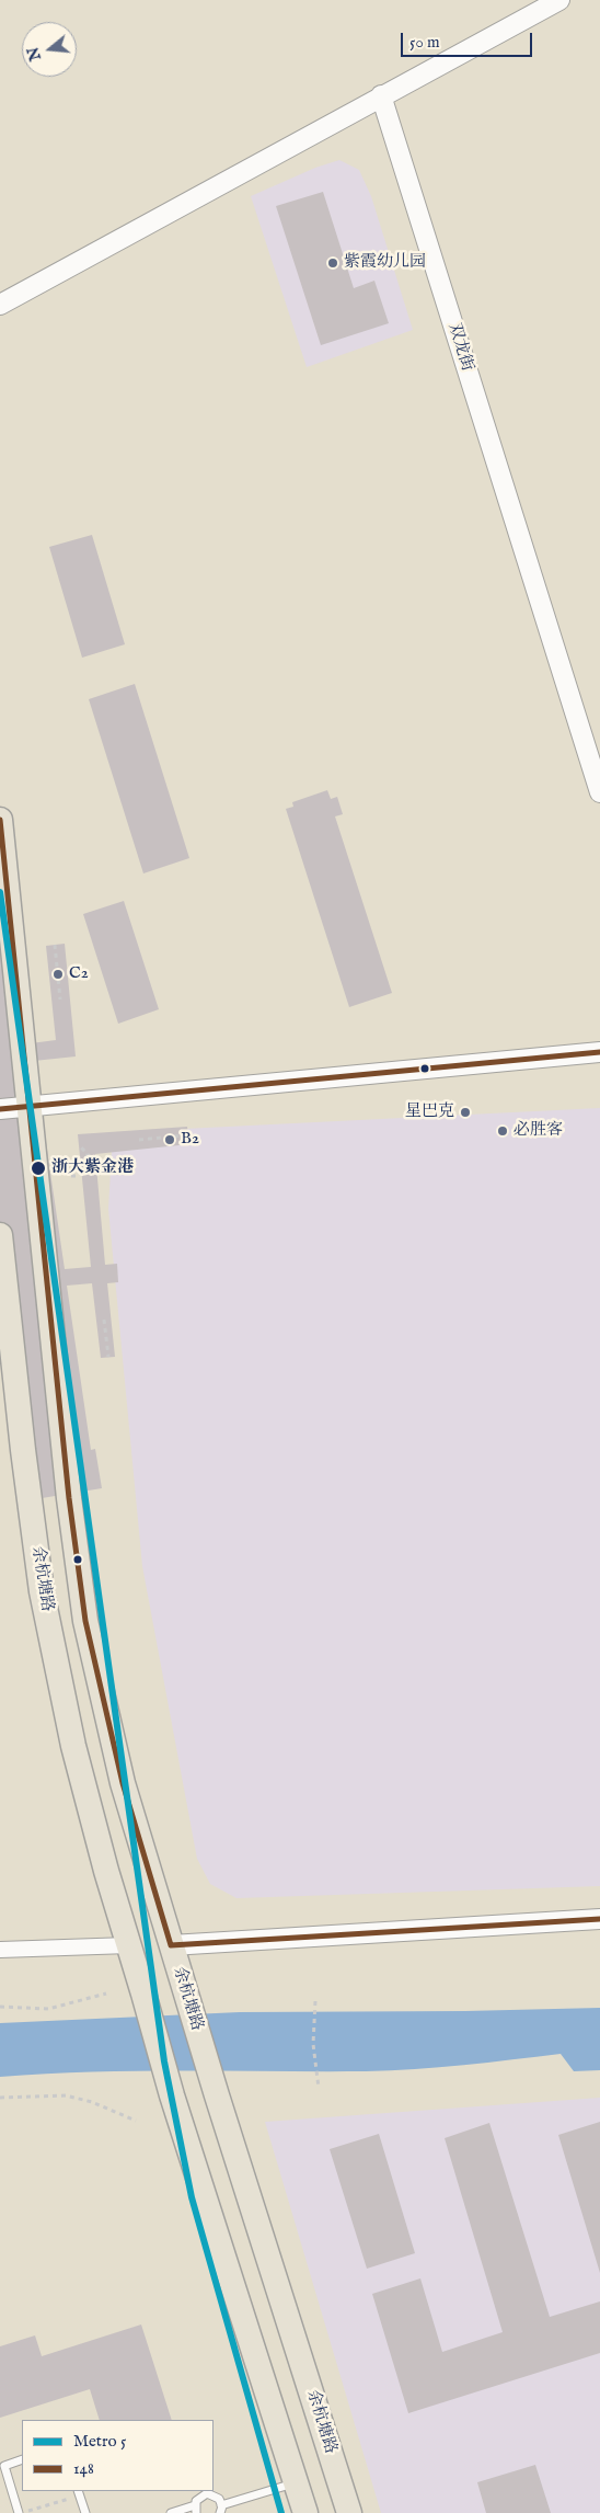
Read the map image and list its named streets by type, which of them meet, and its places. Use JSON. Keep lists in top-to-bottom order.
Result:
{
  "streets": {
    "main road": ["余杭塘路"],
    "street": ["双龙街"]
  },
  "places": [
    "紫霞幼儿园",
    "C2",
    "星巴克",
    "必胜客",
    "B2",
    "浙大紫金港"
  ],
  "lines": ["transit line 148", "metro line 5"],
  "legend": ["Metro 5", "148"],
  "scale_bar": "50 m",
  "north": "left"
}
